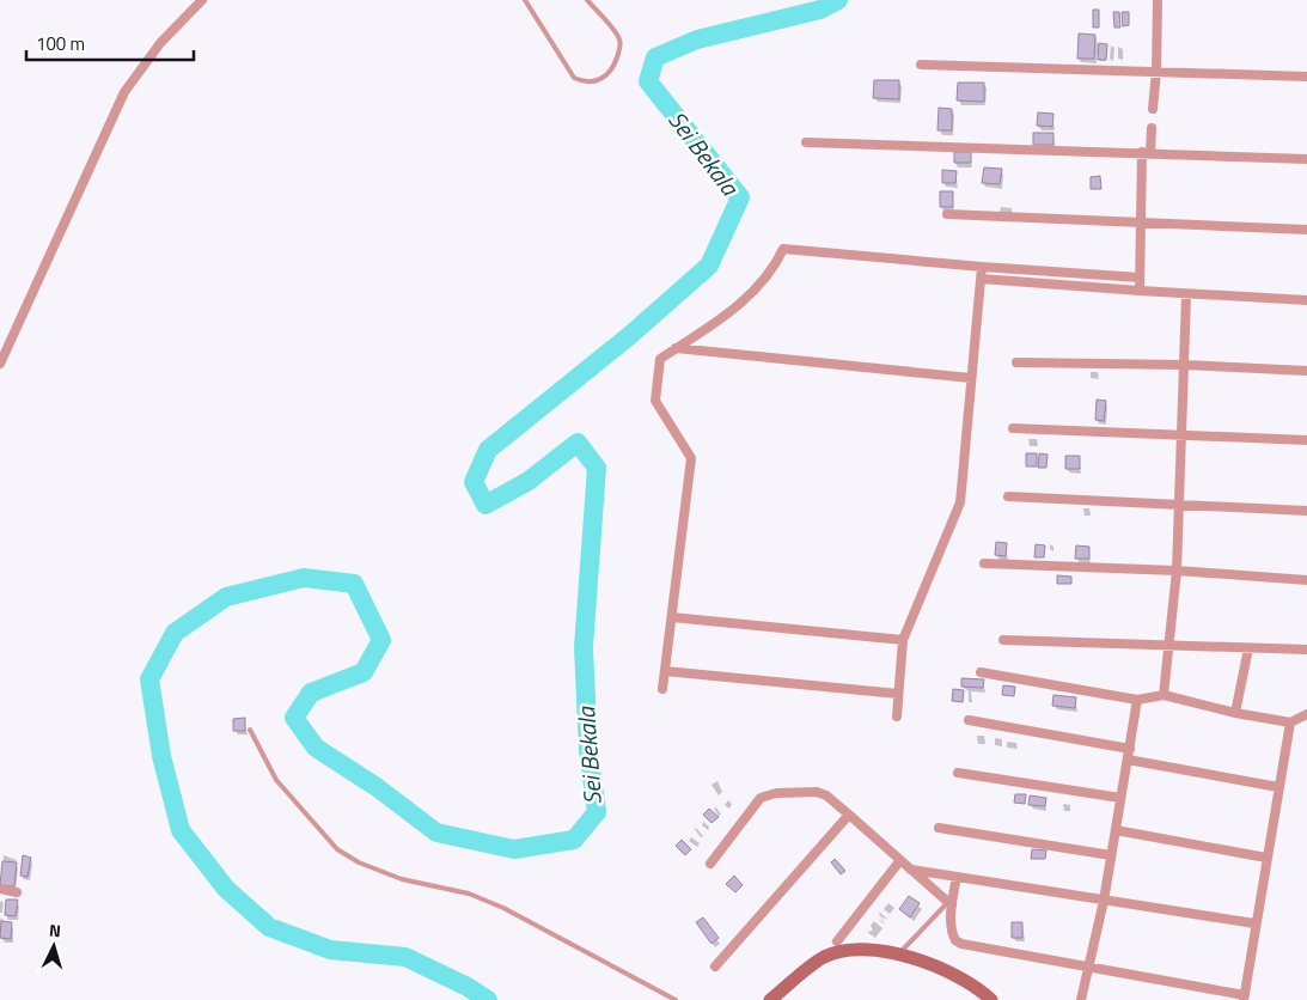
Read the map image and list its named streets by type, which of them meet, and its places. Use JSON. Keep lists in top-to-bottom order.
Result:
{
  "water": ["Sei Bekala"],
  "scale_bar": "100 m",
  "north": "top"
}
